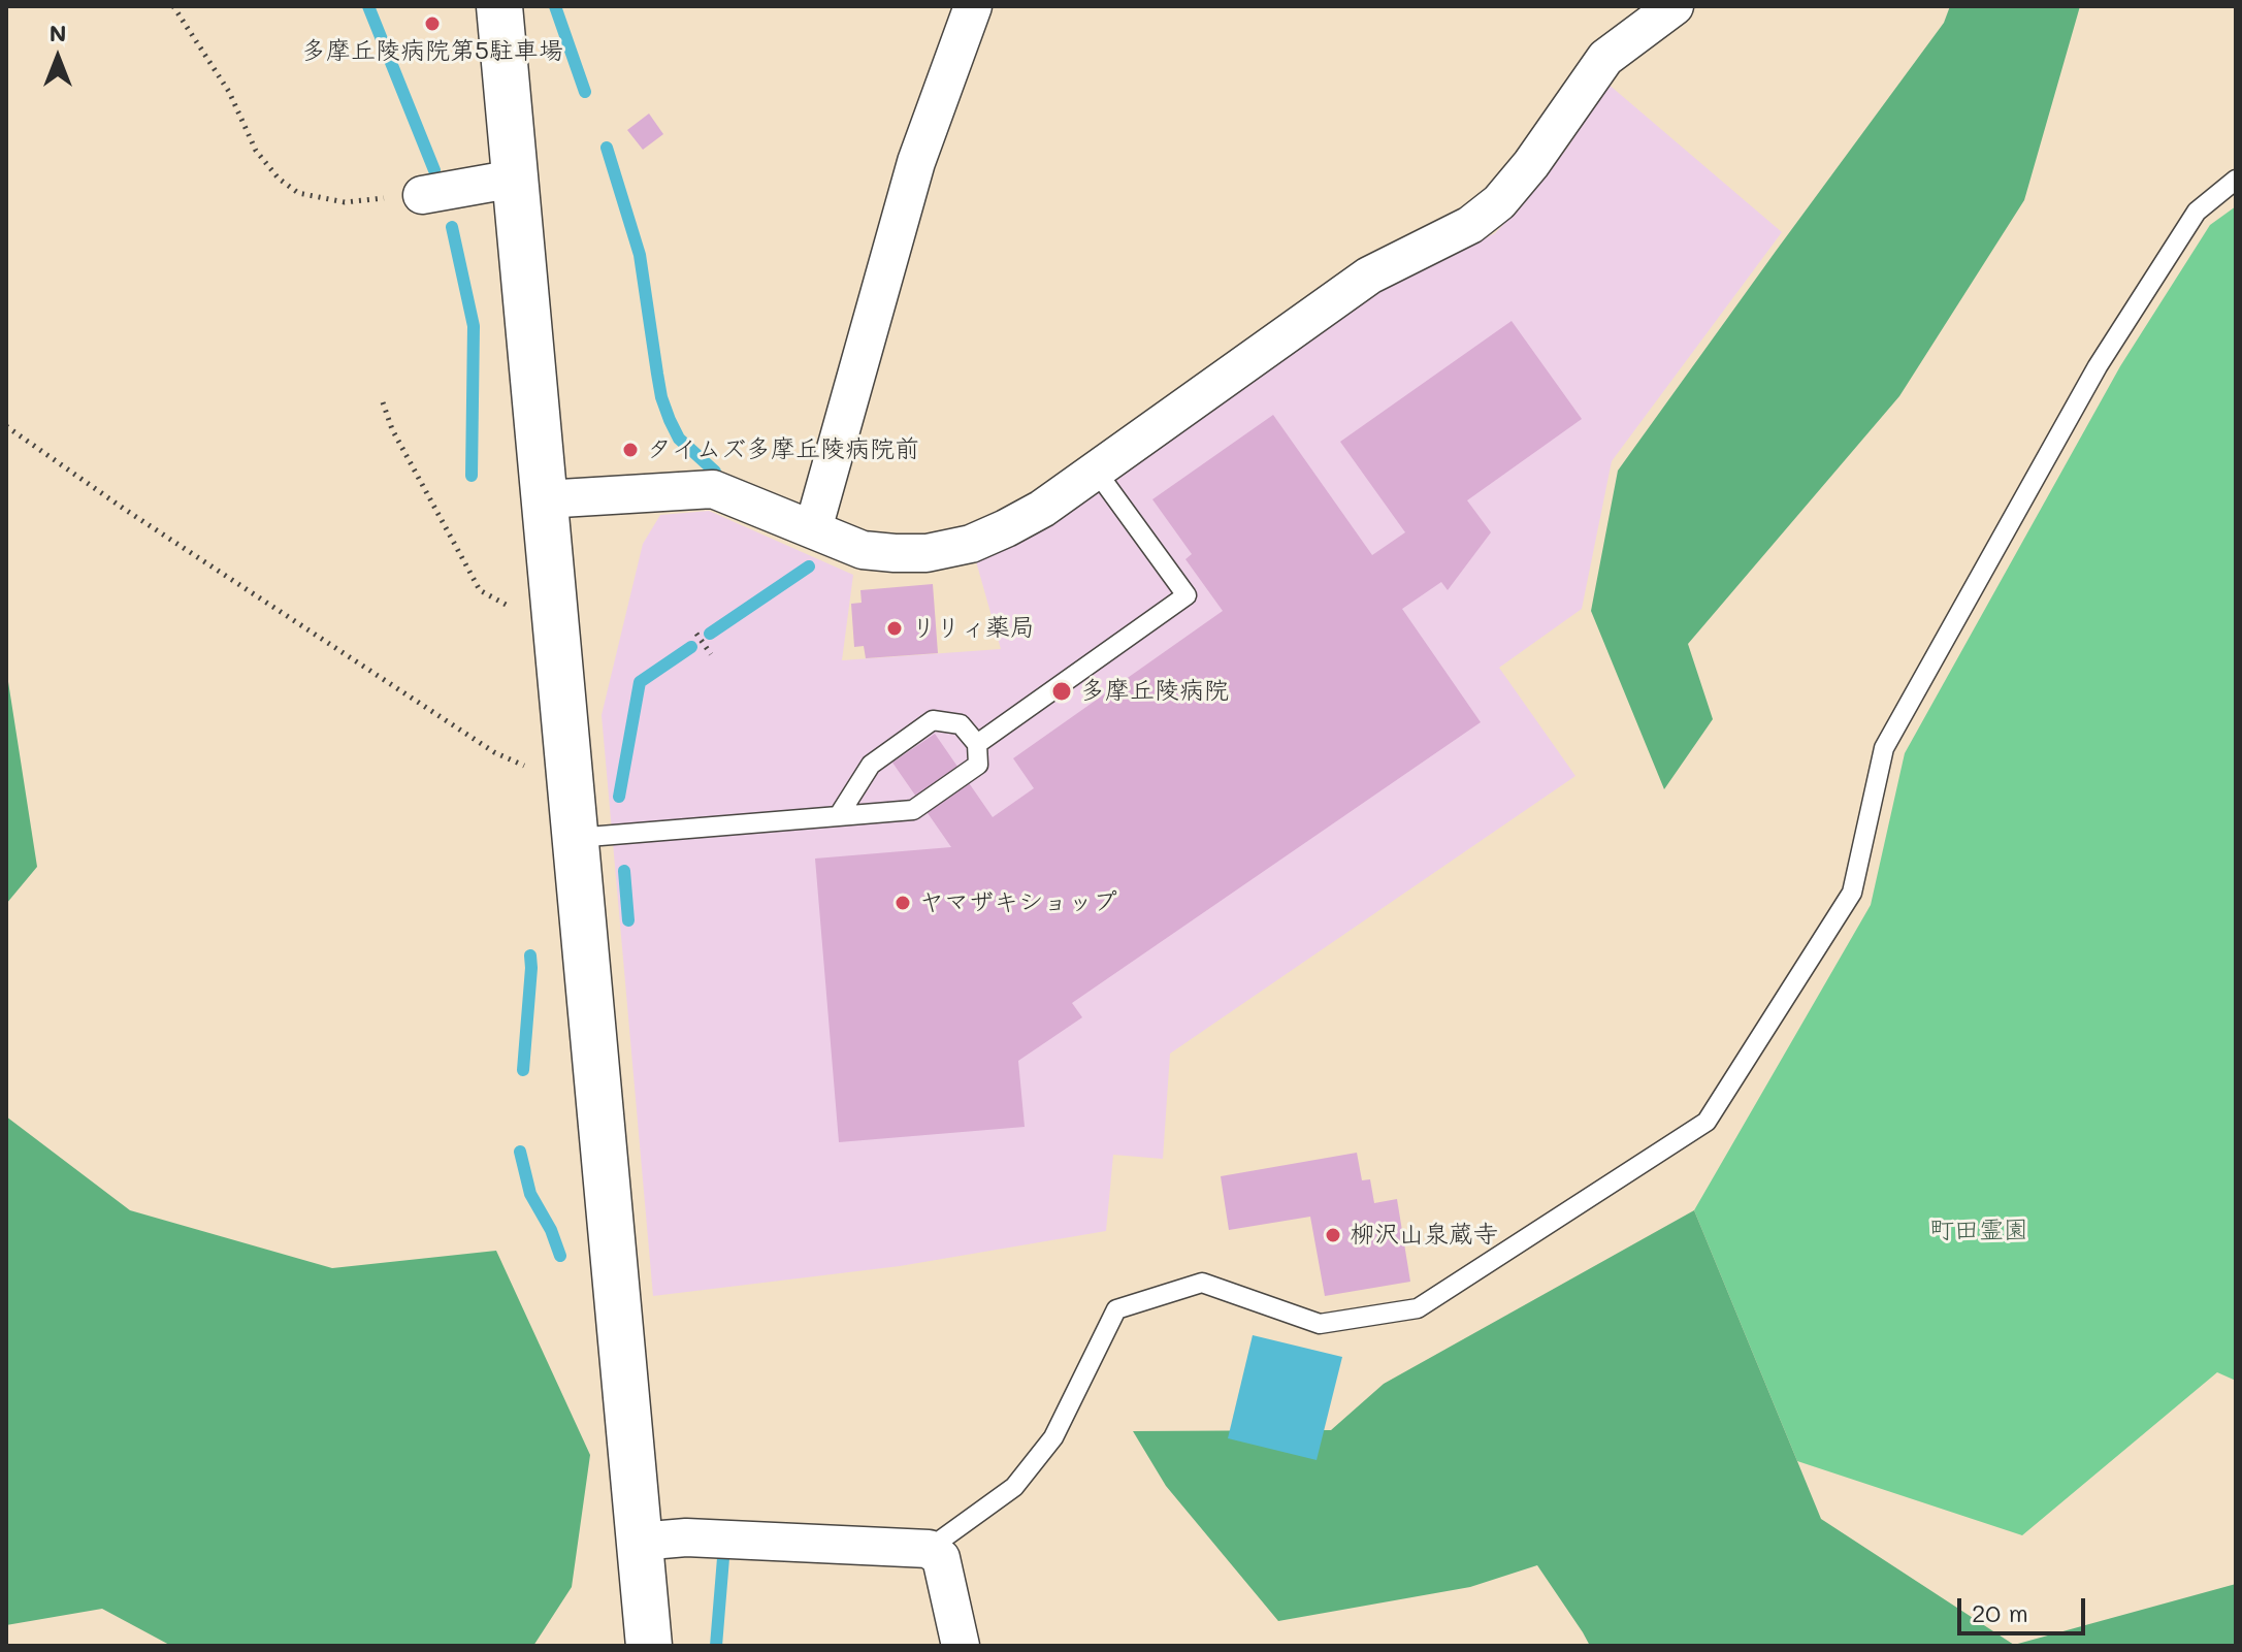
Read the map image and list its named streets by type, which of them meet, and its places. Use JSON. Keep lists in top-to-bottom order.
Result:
{
  "parks": ["町田霊園"],
  "places": [
    "多摩丘陵病院第5駐車場",
    "タイムズ多摩丘陵病院前",
    "リリィ薬局",
    "多摩丘陵病院",
    "ヤマザキショップ",
    "柳沢山泉蔵寺"
  ],
  "scale_bar": "20 m",
  "north": "top"
}
